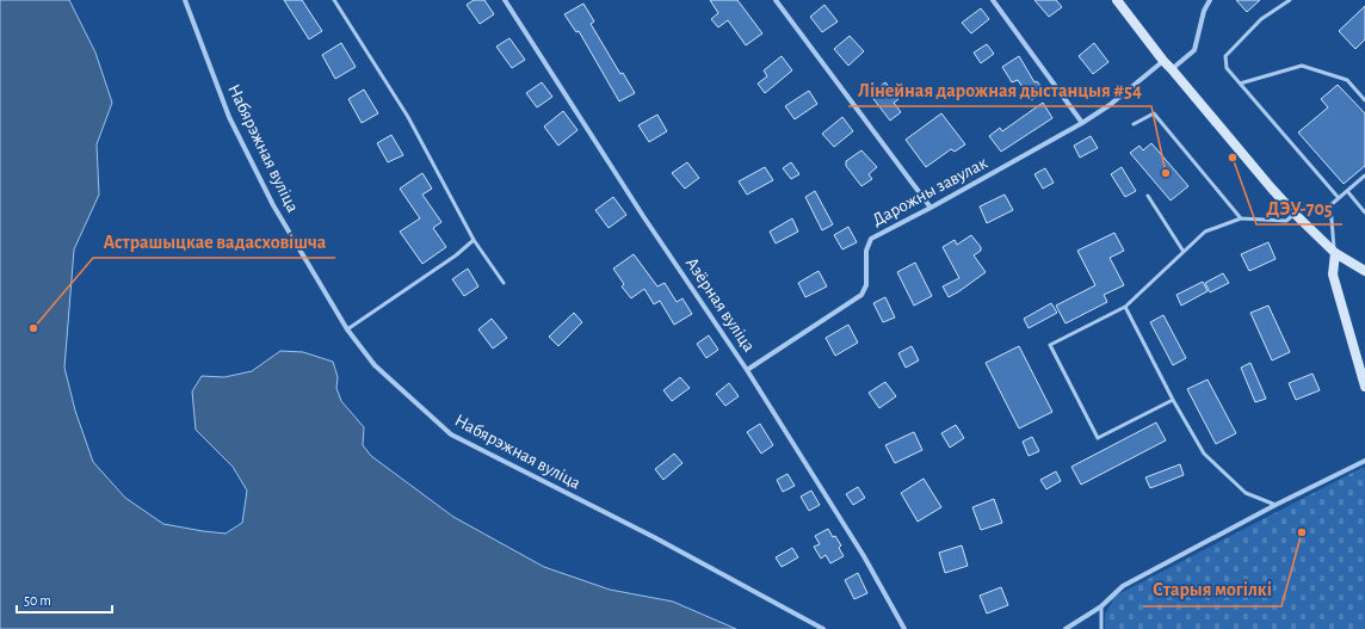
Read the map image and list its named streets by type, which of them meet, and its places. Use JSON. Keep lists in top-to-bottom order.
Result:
{
  "streets": {
    "street": ["Набярэжная вуліца", "Дарожны завулак", "Азёрная вуліца"]
  },
  "crossings": [
    ["Дарожны завулак", "Азёрная вуліца"]
  ],
  "places": [
    "ДЭУ-705",
    "Лінейная дарожная дыстанцыя #54",
    "Астрашыцкае вадасховішча",
    "Старыя могілкі"
  ],
  "scale_bar": "50 m"
}
